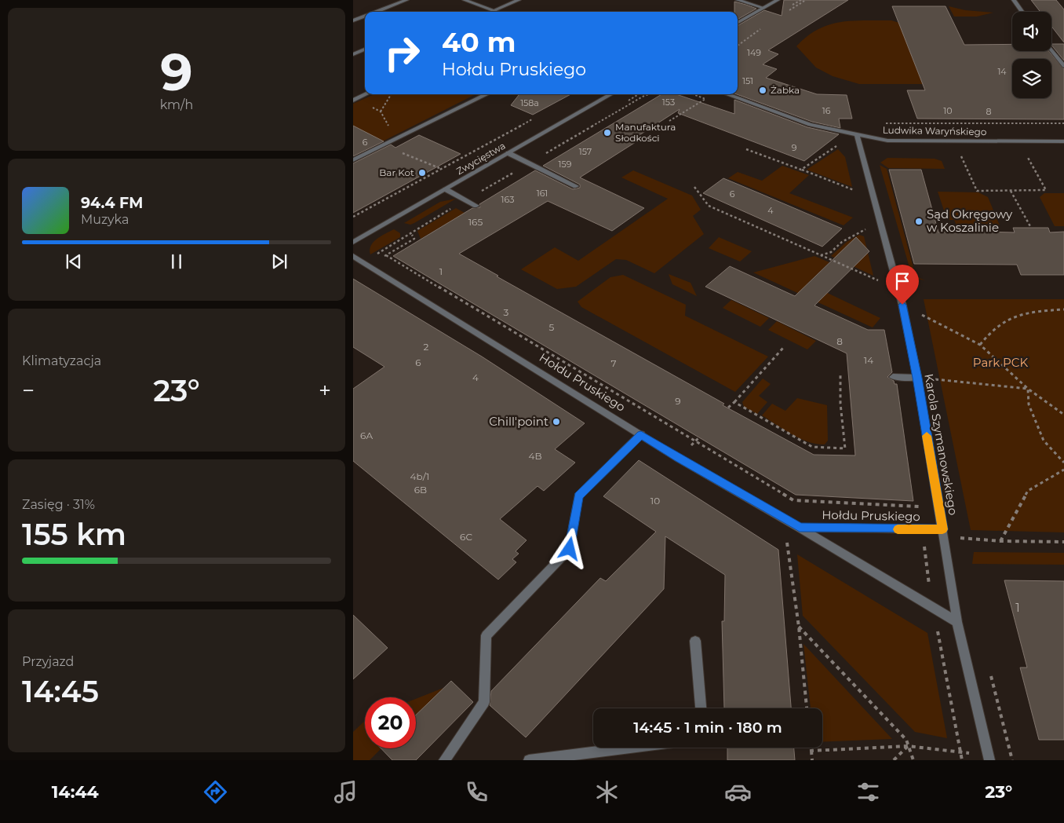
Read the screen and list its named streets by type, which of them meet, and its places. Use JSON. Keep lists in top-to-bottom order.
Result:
{
  "streets": {
    "street": [
      "Ludwika Waryńskiego",
      "Zwycięstwa",
      "Hołdu Pruskiego",
      "Karola Szymanowskiego"
    ]
  },
  "crossings": [
    ["Ludwika Waryńskiego", "Karola Szymanowskiego"],
    ["Hołdu Pruskiego", "Karola Szymanowskiego"]
  ],
  "parks": ["Park PCK"],
  "places": [
    "Żabka",
    "Manufaktura Słodkości",
    "Bar Kot",
    "Sąd Okręgowy w Koszalinie",
    "Chill'point"
  ],
  "house_numbers": [
    "149",
    "14",
    "151",
    "153",
    "158a",
    "16",
    "10",
    "8",
    "6",
    "9",
    "157",
    "159",
    "161",
    "6",
    "163",
    "4",
    "165",
    "1",
    "3",
    "5",
    "8",
    "2",
    "14",
    "6",
    "7",
    "4",
    "9",
    "6A",
    "4B",
    "4b/1",
    "6B",
    "10",
    "6C",
    "1"
  ],
  "page": {
    "tile": [
      ["9", "km/h"],
      "Klimatyzacja",
      ["Zasięg · 31%", "155 km"],
      ["Przyjazd", "14:45"]
    ],
    "turn": ["40 m", "Hołdu Pruskiego"],
    "song": ["94.4 FM", "Muzyka"],
    "heat": ["−", "23°", "+"],
    "limit": "20",
    "trip": "14:45 · 1 min · 180 m",
    "tabs": ["14:44", "23°"]
  }
}
